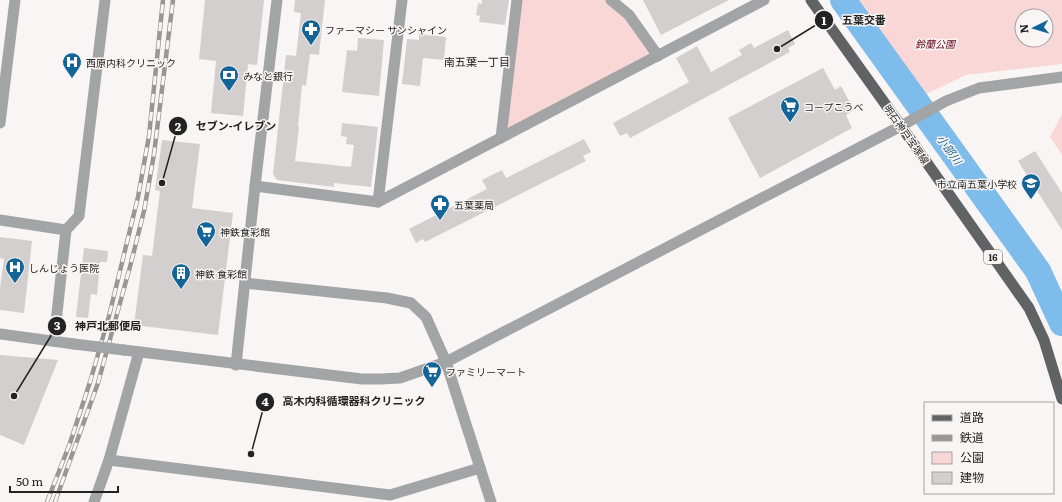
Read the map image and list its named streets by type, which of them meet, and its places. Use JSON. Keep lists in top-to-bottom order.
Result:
{
  "streets": {
    "main road": ["明石神戸宝塚線", "16"]
  },
  "districts": ["南五葉一丁目"],
  "water": ["小部川"],
  "parks": ["鈴蘭公園"],
  "places": {
    "pharmacy": ["ファーマシー サンシャイン", "五葉薬局"],
    "other": [
      "五葉交番",
      "セブン-イレブン",
      "神戸北郵便局",
      "高木内科循環器科クリニック"
    ],
    "hospital": ["西原内科クリニック", "しんじょう医院"],
    "bank": ["みなと銀行"],
    "supermarket": ["コープこうべ", "神鉄食彩館", "ファミリーマート"],
    "school or university": ["市立南五葉小学校"],
    "building": ["神鉄 食彩館"]
  },
  "legend": [
    "道路",
    "鉄道",
    "公園",
    "建物"
  ],
  "scale_bar": "50 m",
  "north": "left"
}
